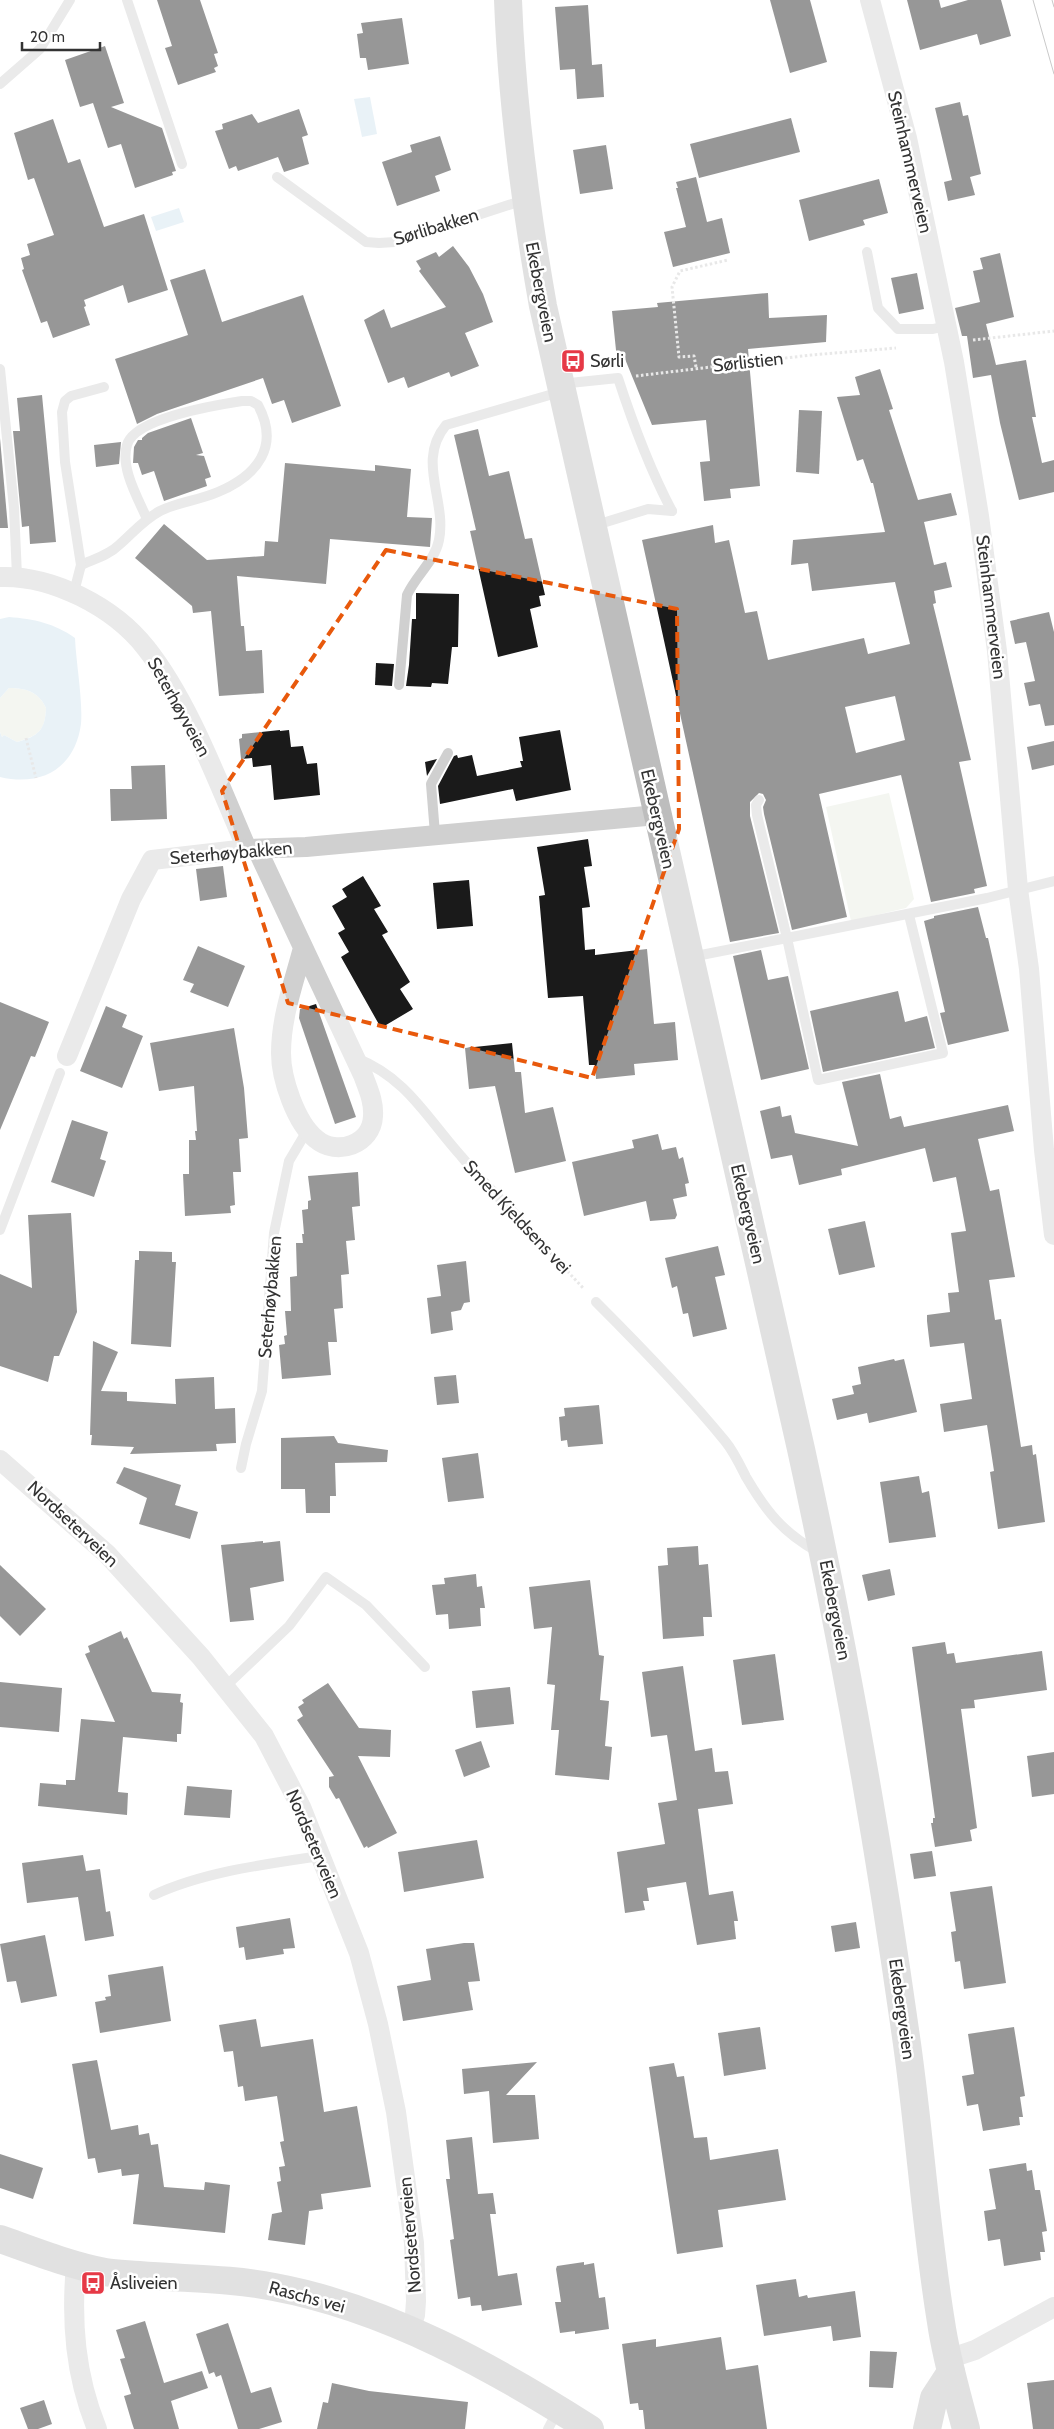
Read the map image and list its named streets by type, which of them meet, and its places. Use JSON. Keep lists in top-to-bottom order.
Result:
{
  "streets": {
    "main road": ["Ekebergveien", "Raschs vei"],
    "street": [
      "Steinhammerveien",
      "Seterhøyveien",
      "Seterhøybakken",
      "Nordseterveien"
    ],
    "lane": ["Sørlibakken", "Smed Kjeldsens vei"],
    "path": ["Sørlistien"]
  },
  "crossings": [
    ["Sørlibakken", "Ekebergveien"],
    ["Ekebergveien", "Seterhøybakken"],
    ["Seterhøyveien", "Seterhøybakken"],
    ["Nordseterveien", "Raschs vei"]
  ],
  "places": {
    "bus stop": ["Sørli", "Åsliveien"]
  },
  "scale_bar": "20 m"
}
